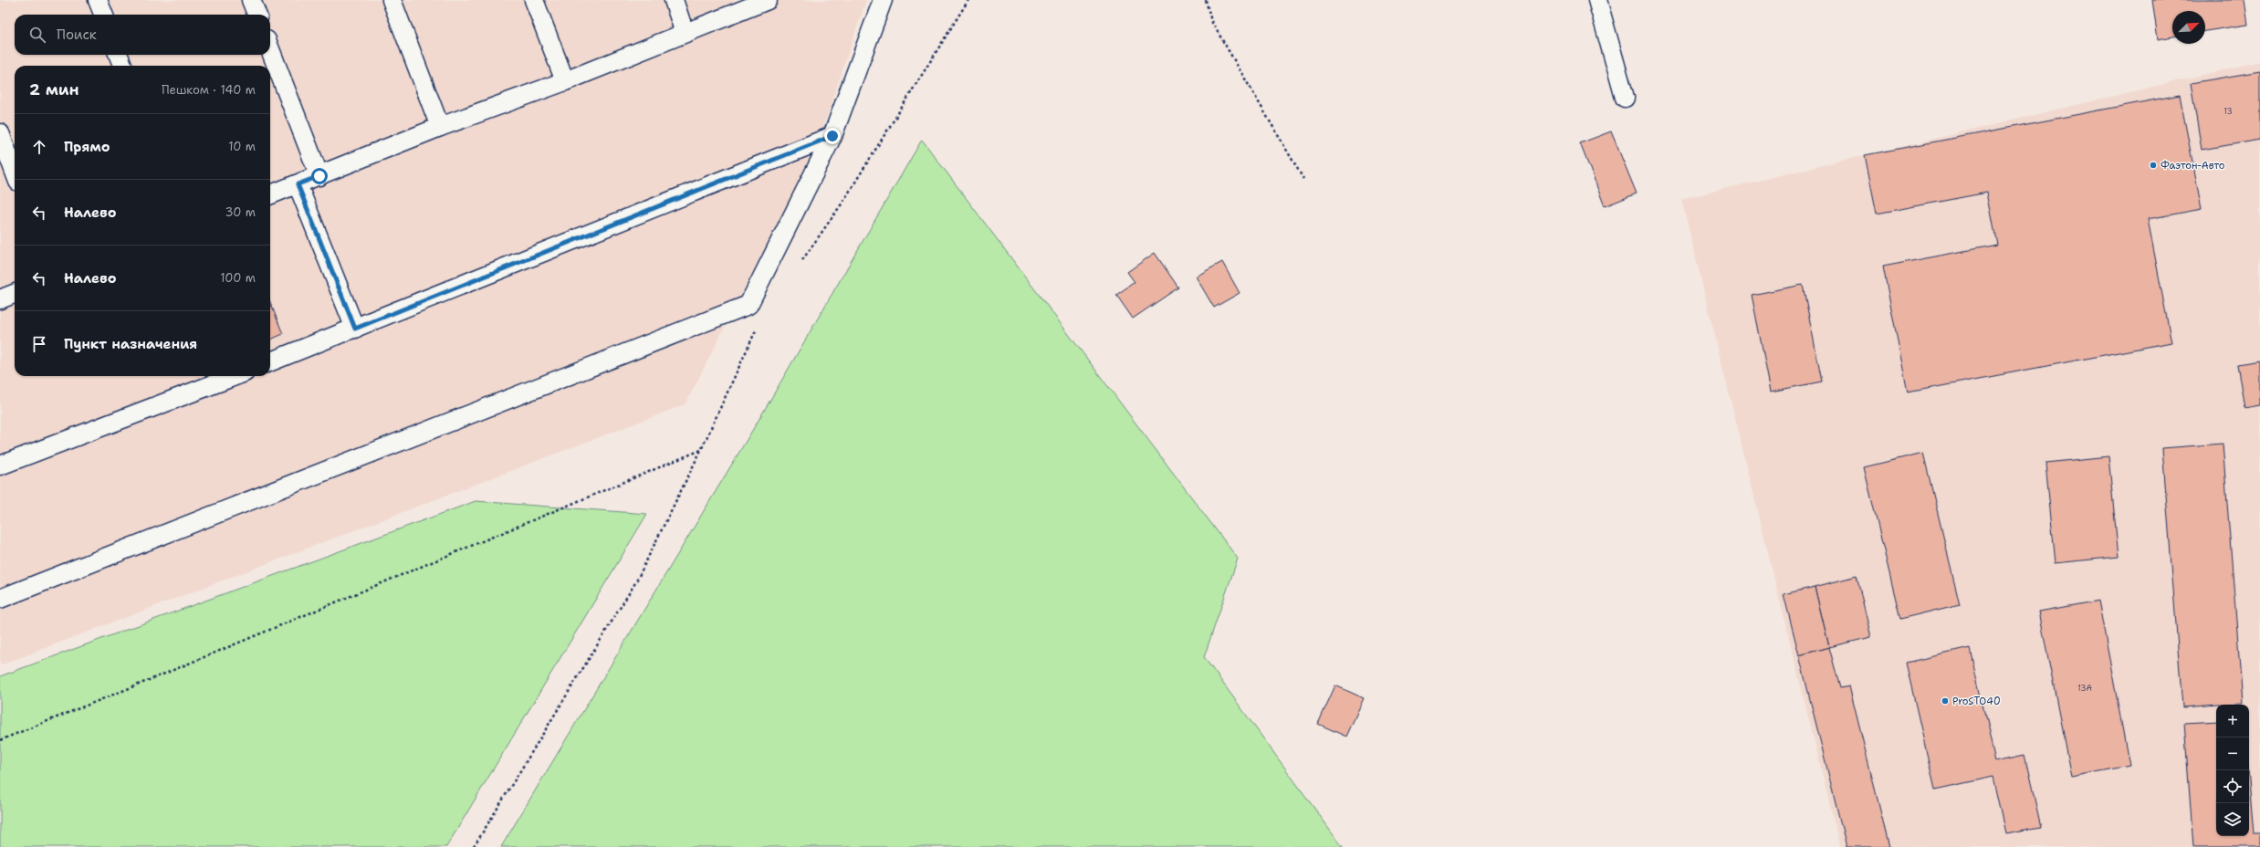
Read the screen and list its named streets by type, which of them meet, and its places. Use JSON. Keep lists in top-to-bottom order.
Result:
{
  "places": ["Фаэтон-Авто", "ProSTO40"],
  "house_numbers": ["13", "13А"],
  "north": "top right",
  "page": {
    "search": "Поиск",
    "heading": ["2 мин", "Пешком · 140 m"],
    "list": [
      ["Прямо", "10 m"],
      ["Налево", "30 m"],
      ["Налево", "100 m"],
      "Пункт назначения"
    ],
    "map_buttons": ["+", "−"]
  }
}
